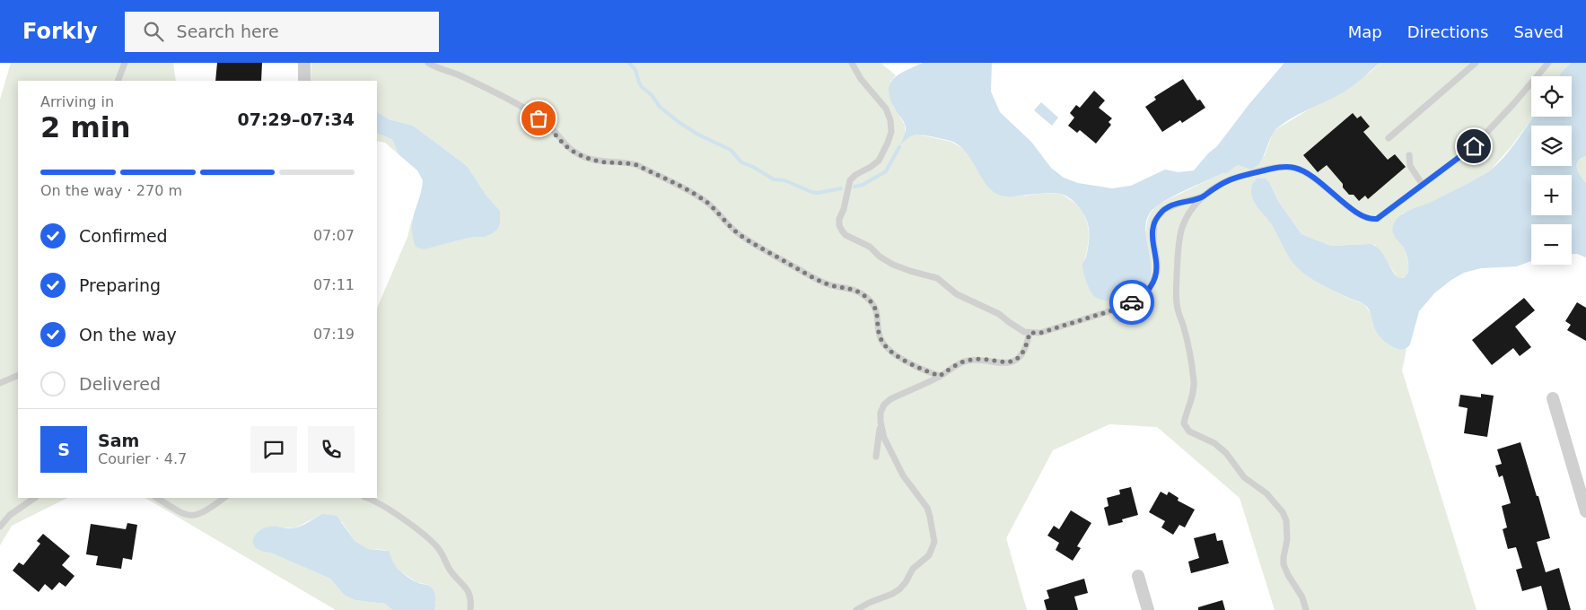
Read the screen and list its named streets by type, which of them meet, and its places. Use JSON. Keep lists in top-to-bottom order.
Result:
{
  "page": {
    "header": "Forkly",
    "search": "Search here",
    "nav": ["Map", "Directions", "Saved"],
    "map_buttons": ["+", "−"],
    "heading": ["2 min", "Arriving in", "07:29–07:34"],
    "panel": ["Sam", "Courier · 4.7"],
    "bar": "On the way · 270 m",
    "list": [
      ["Confirmed", "07:07"],
      ["Preparing", "07:11"],
      ["On the way", "07:19"],
      "Delivered"
    ],
    "round": "S"
  }
}
